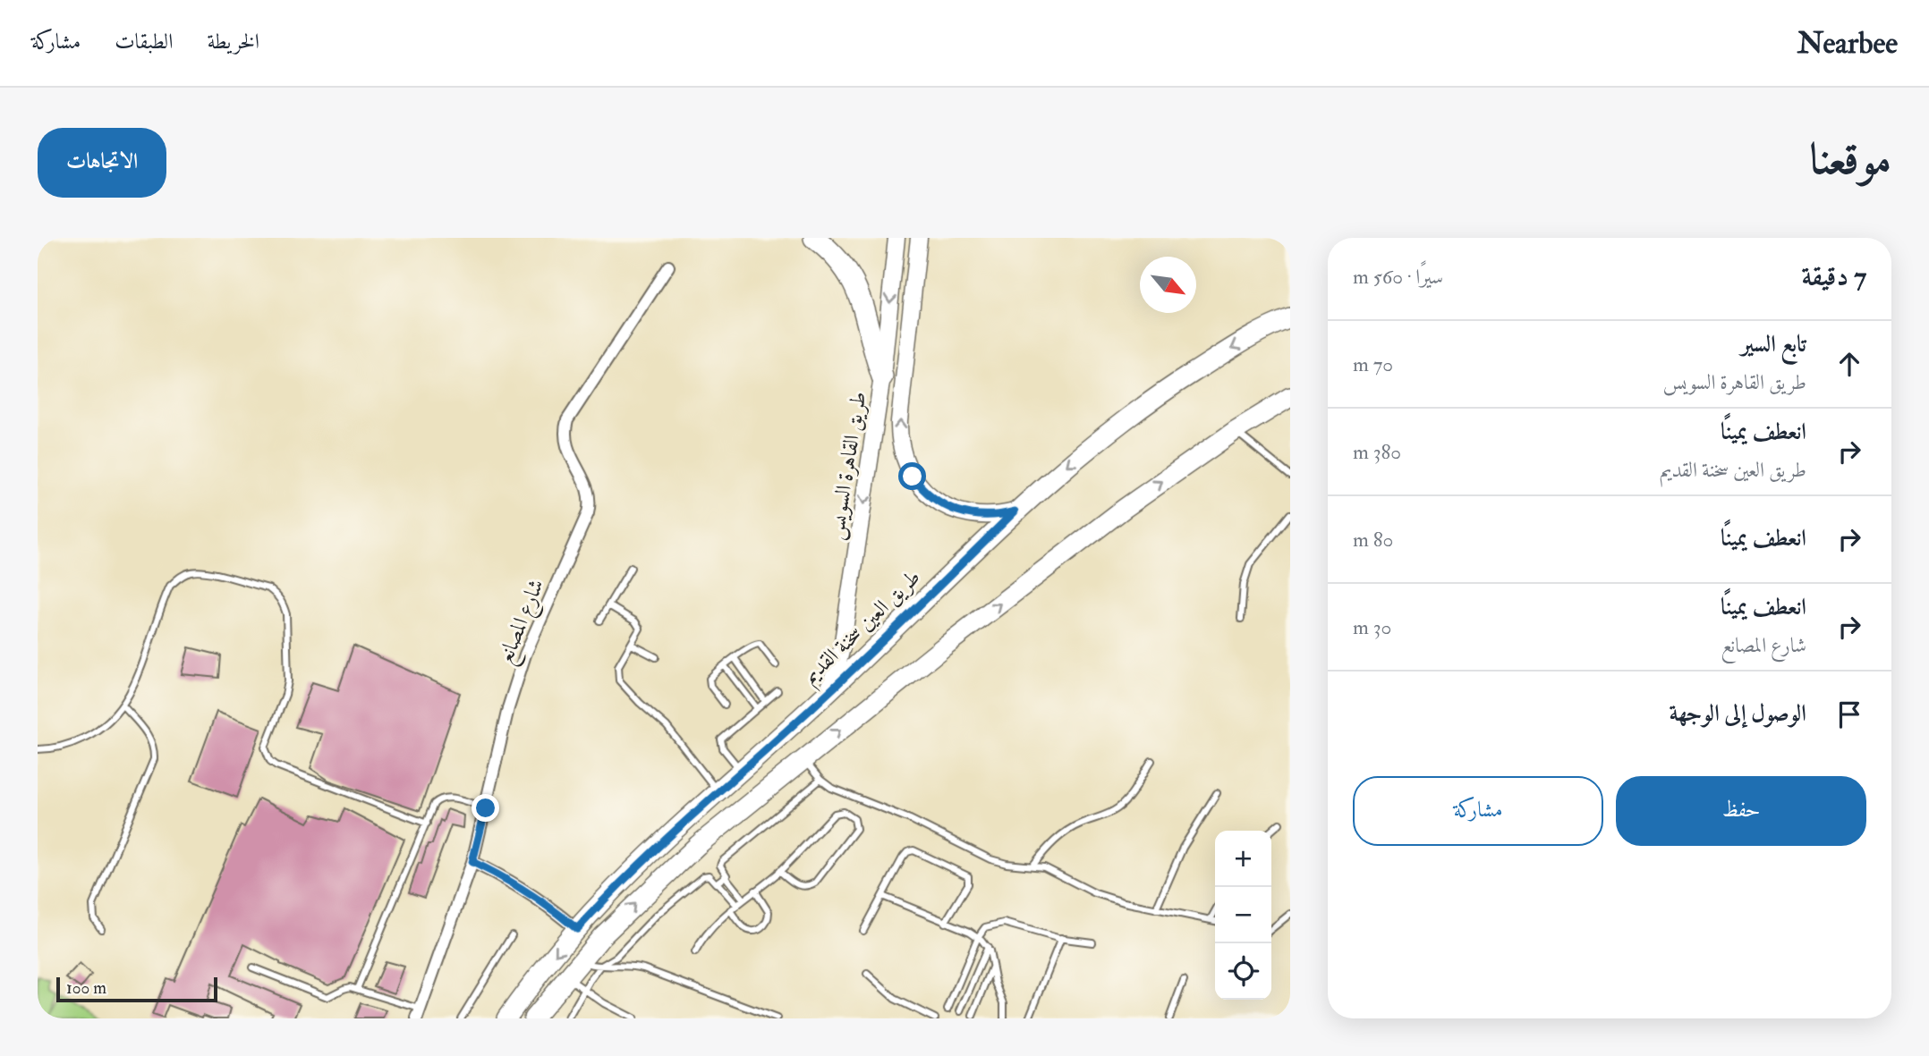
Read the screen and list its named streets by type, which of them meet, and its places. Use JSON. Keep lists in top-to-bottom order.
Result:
{
  "streets": {
    "main road": ["طريق القاهرة السويس", "طريق العين سخنة القديم"],
    "street": ["شارع المصانع"]
  },
  "crossings": [
    ["طريق القاهرة السويس", "طريق العين سخنة القديم"]
  ],
  "scale_bar": "100 m",
  "north": "bottom right",
  "page": {
    "header": "Nearbee",
    "nav": ["الخريطة", "الطبقات", "مشاركة"],
    "title": "موقعنا",
    "buttons": [
      "الاتجاهات",
      ["حفظ", "مشاركة"]
    ],
    "heading": ["7 دقيقة", "سيرًا · 560 m"],
    "list": [
      ["تابع السير", "طريق القاهرة السويس", "70 m"],
      ["انعطف يمينًا", "طريق العين سخنة القديم", "380 m"],
      ["انعطف يمينًا", "80 m"],
      ["انعطف يمينًا", "شارع المصانع", "30 m"],
      "الوصول إلى الوجهة"
    ],
    "map_buttons": ["+", "−"],
    "scale": "100 m"
  }
}
